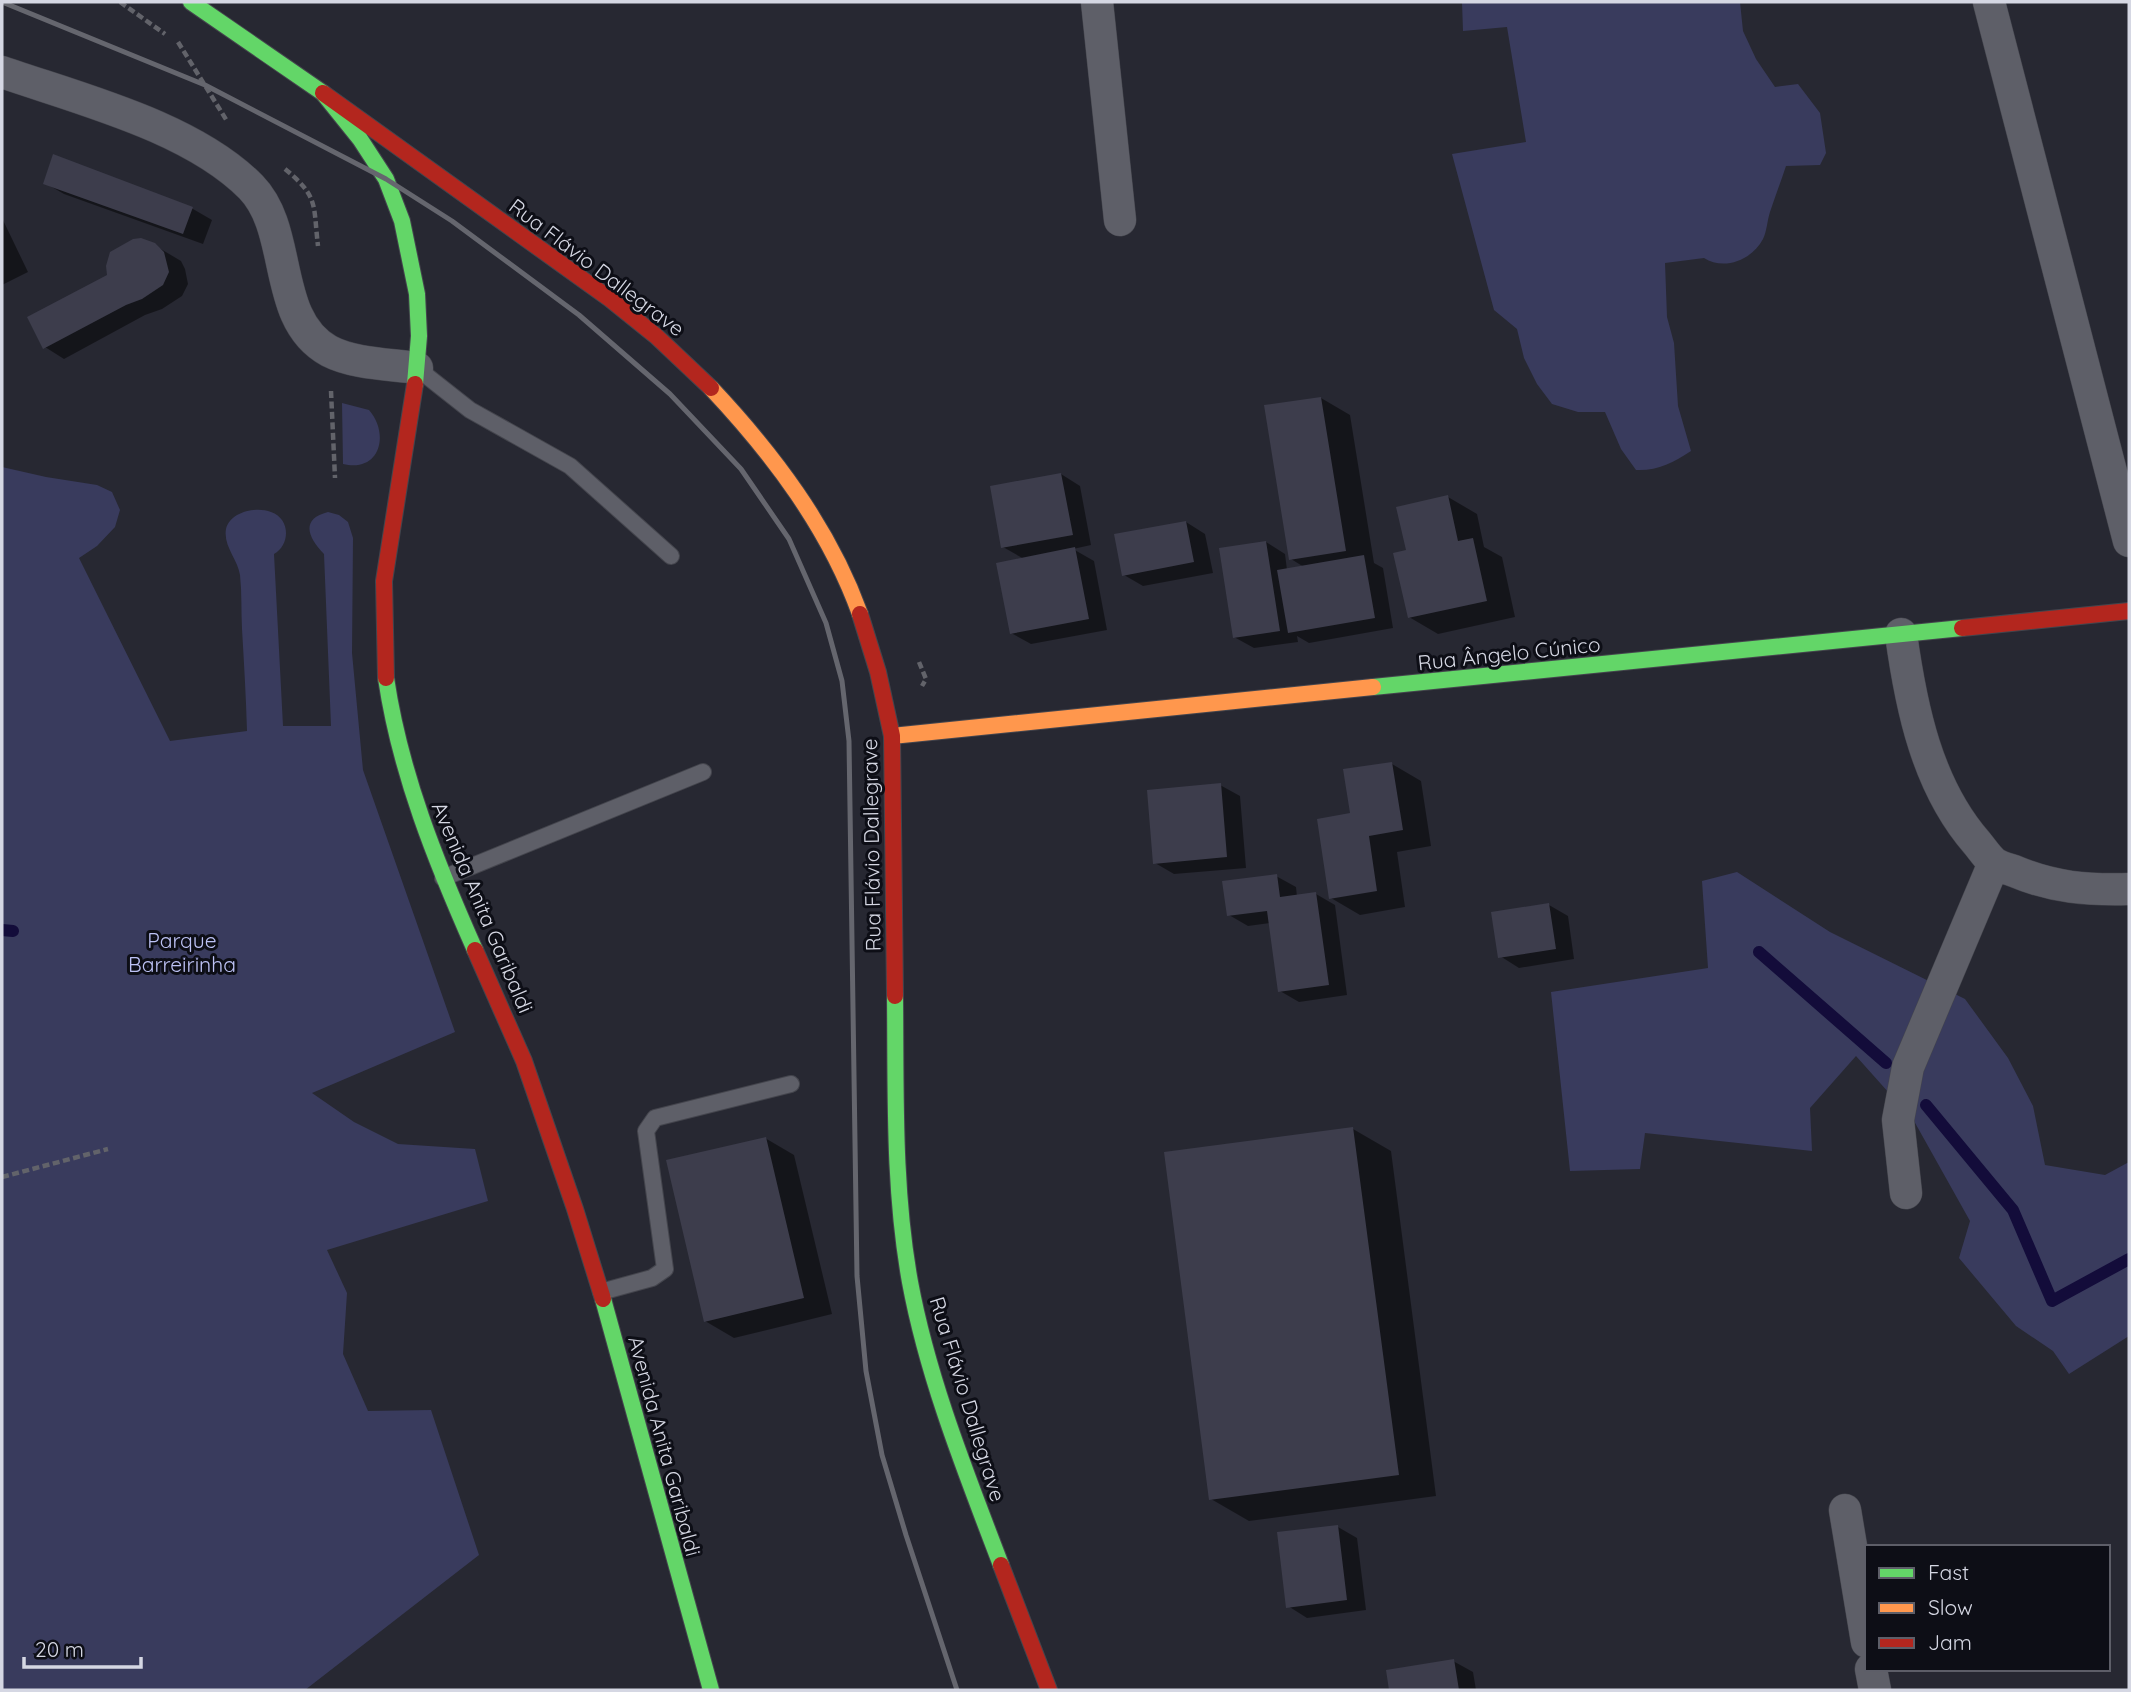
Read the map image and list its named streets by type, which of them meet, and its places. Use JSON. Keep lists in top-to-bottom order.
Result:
{
  "streets": {
    "street": ["Rua Flávio Dallegrave", "Rua Ângelo Cúnico", "Avenida Anita Garibaldi"]
  },
  "crossings": [
    ["Rua Flávio Dallegrave", "Rua Ângelo Cúnico"],
    ["Rua Flávio Dallegrave", "Avenida Anita Garibaldi"]
  ],
  "parks": ["Parque Barreirinha"],
  "legend": ["Fast", "Slow", "Jam"],
  "scale_bar": "20 m"
}
